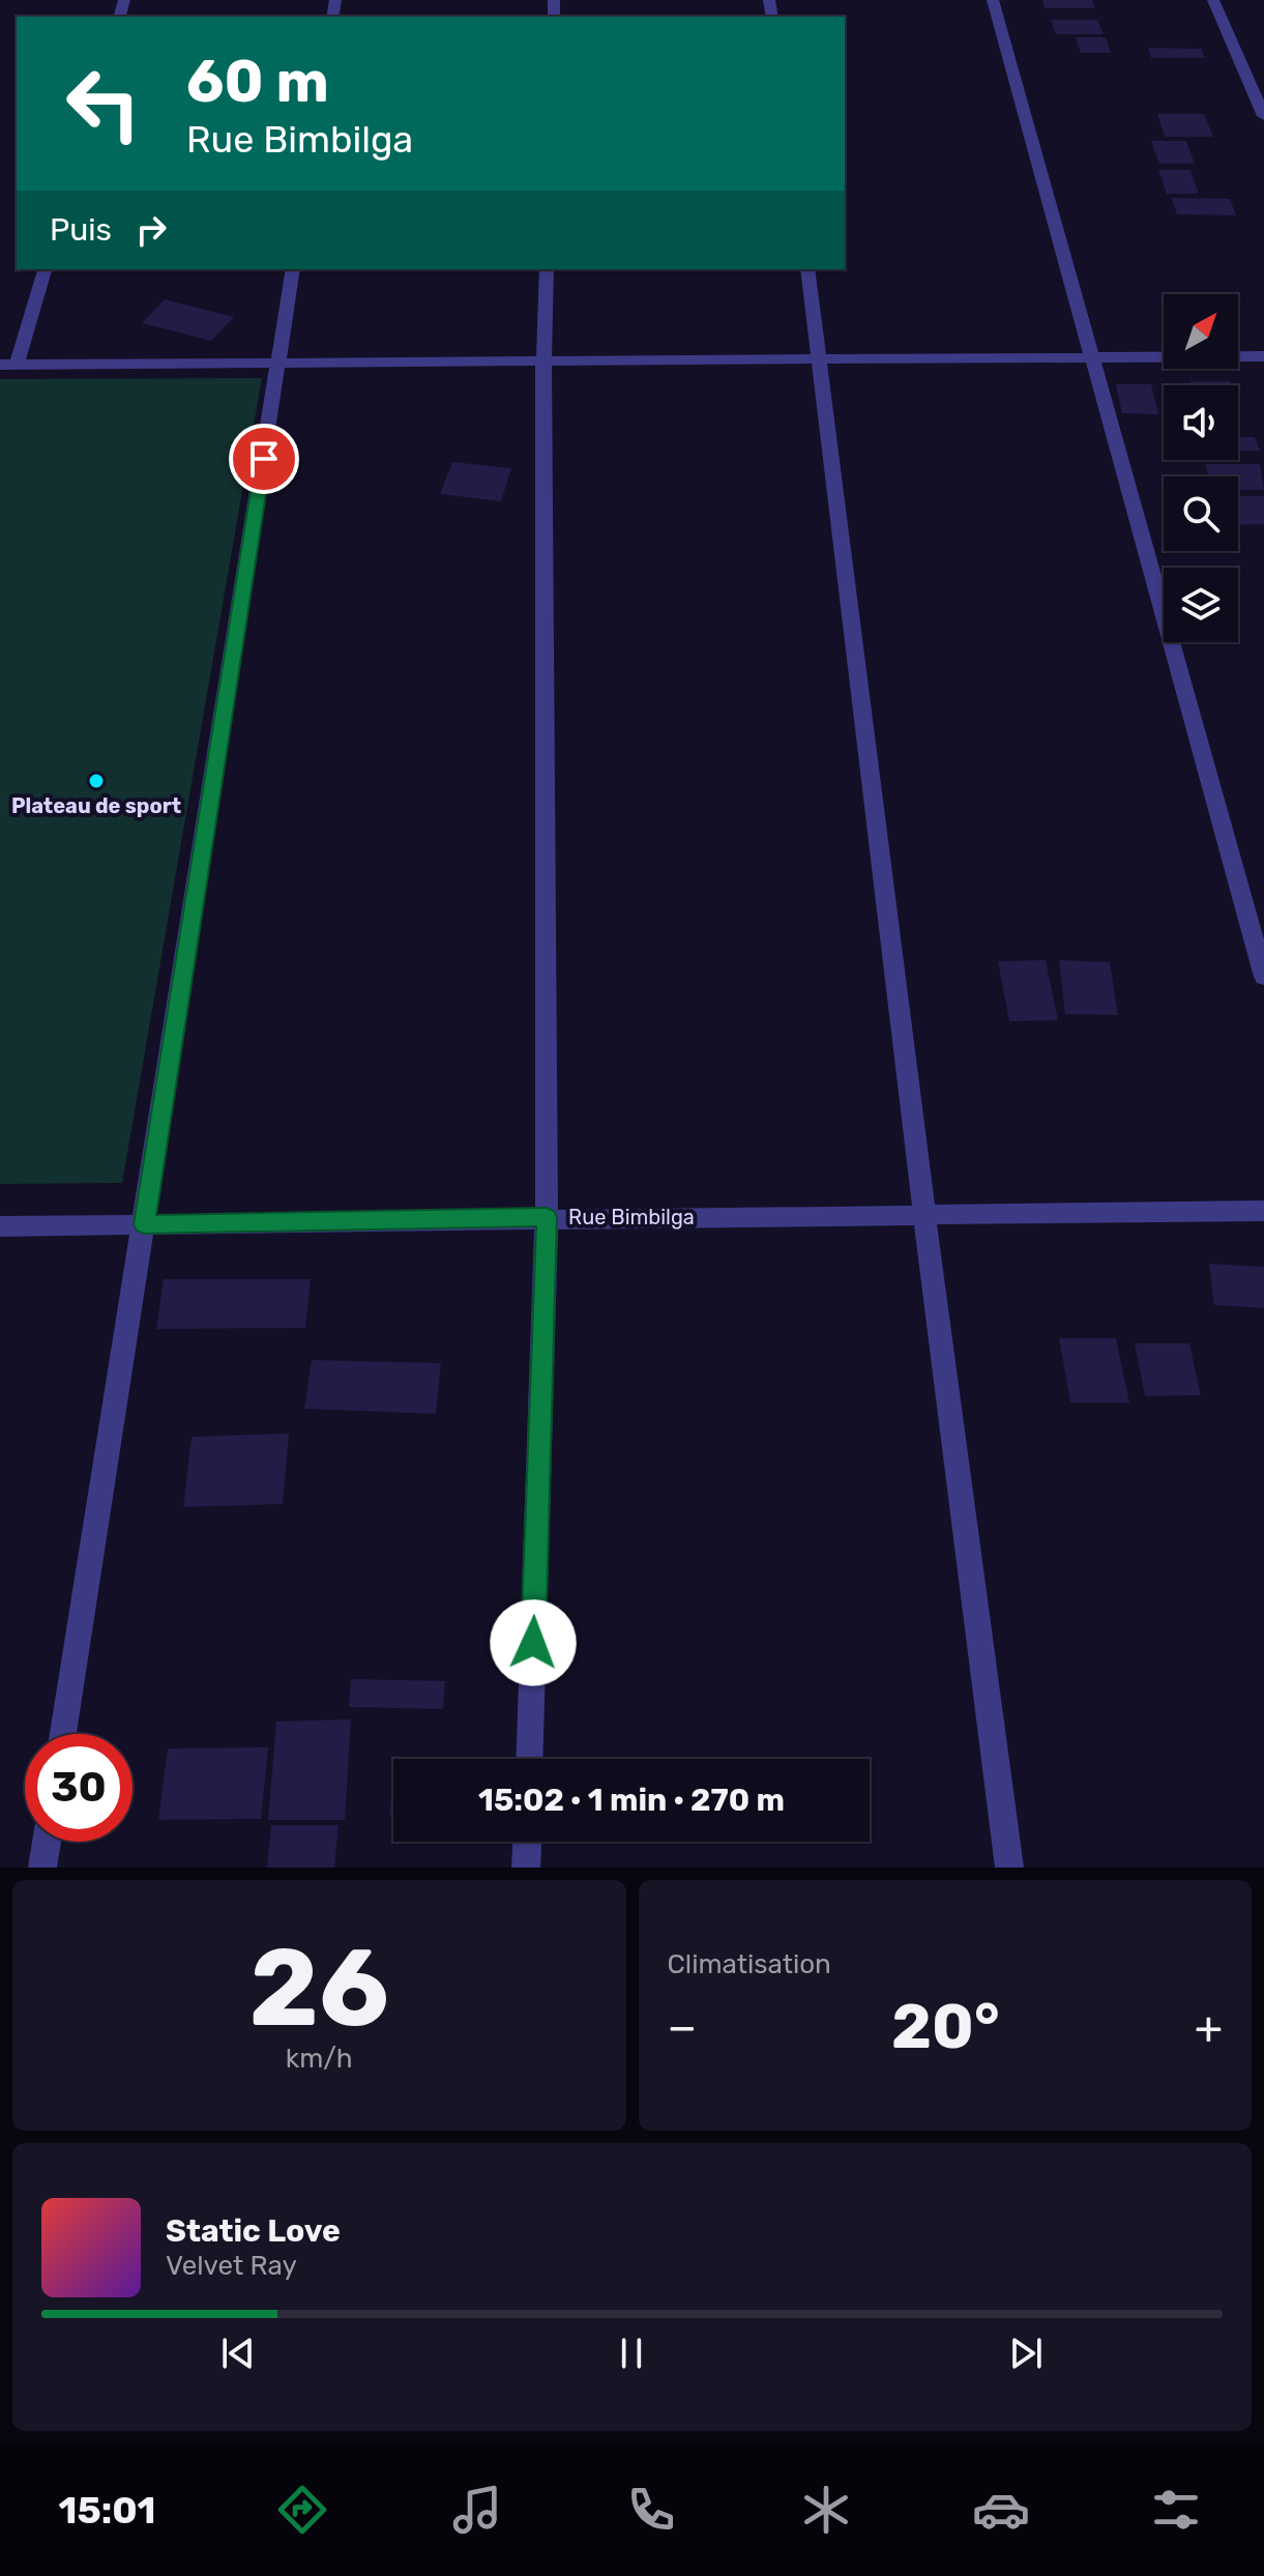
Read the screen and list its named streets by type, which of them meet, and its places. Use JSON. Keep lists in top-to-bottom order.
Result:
{
  "streets": {
    "street": ["Rue Bimbilga"]
  },
  "places": ["Plateau de sport"],
  "north": "top right",
  "page": {
    "turn": ["60 m", "Rue Bimbilga"],
    "then": "Puis",
    "limit": "30",
    "trip": "15:02 · 1 min · 270 m",
    "tile": [
      ["26", "km/h"],
      "Climatisation"
    ],
    "heat": ["−", "20°", "+"],
    "song": ["Static Love", "Velvet Ray"],
    "tabs": "15:01"
  }
}
